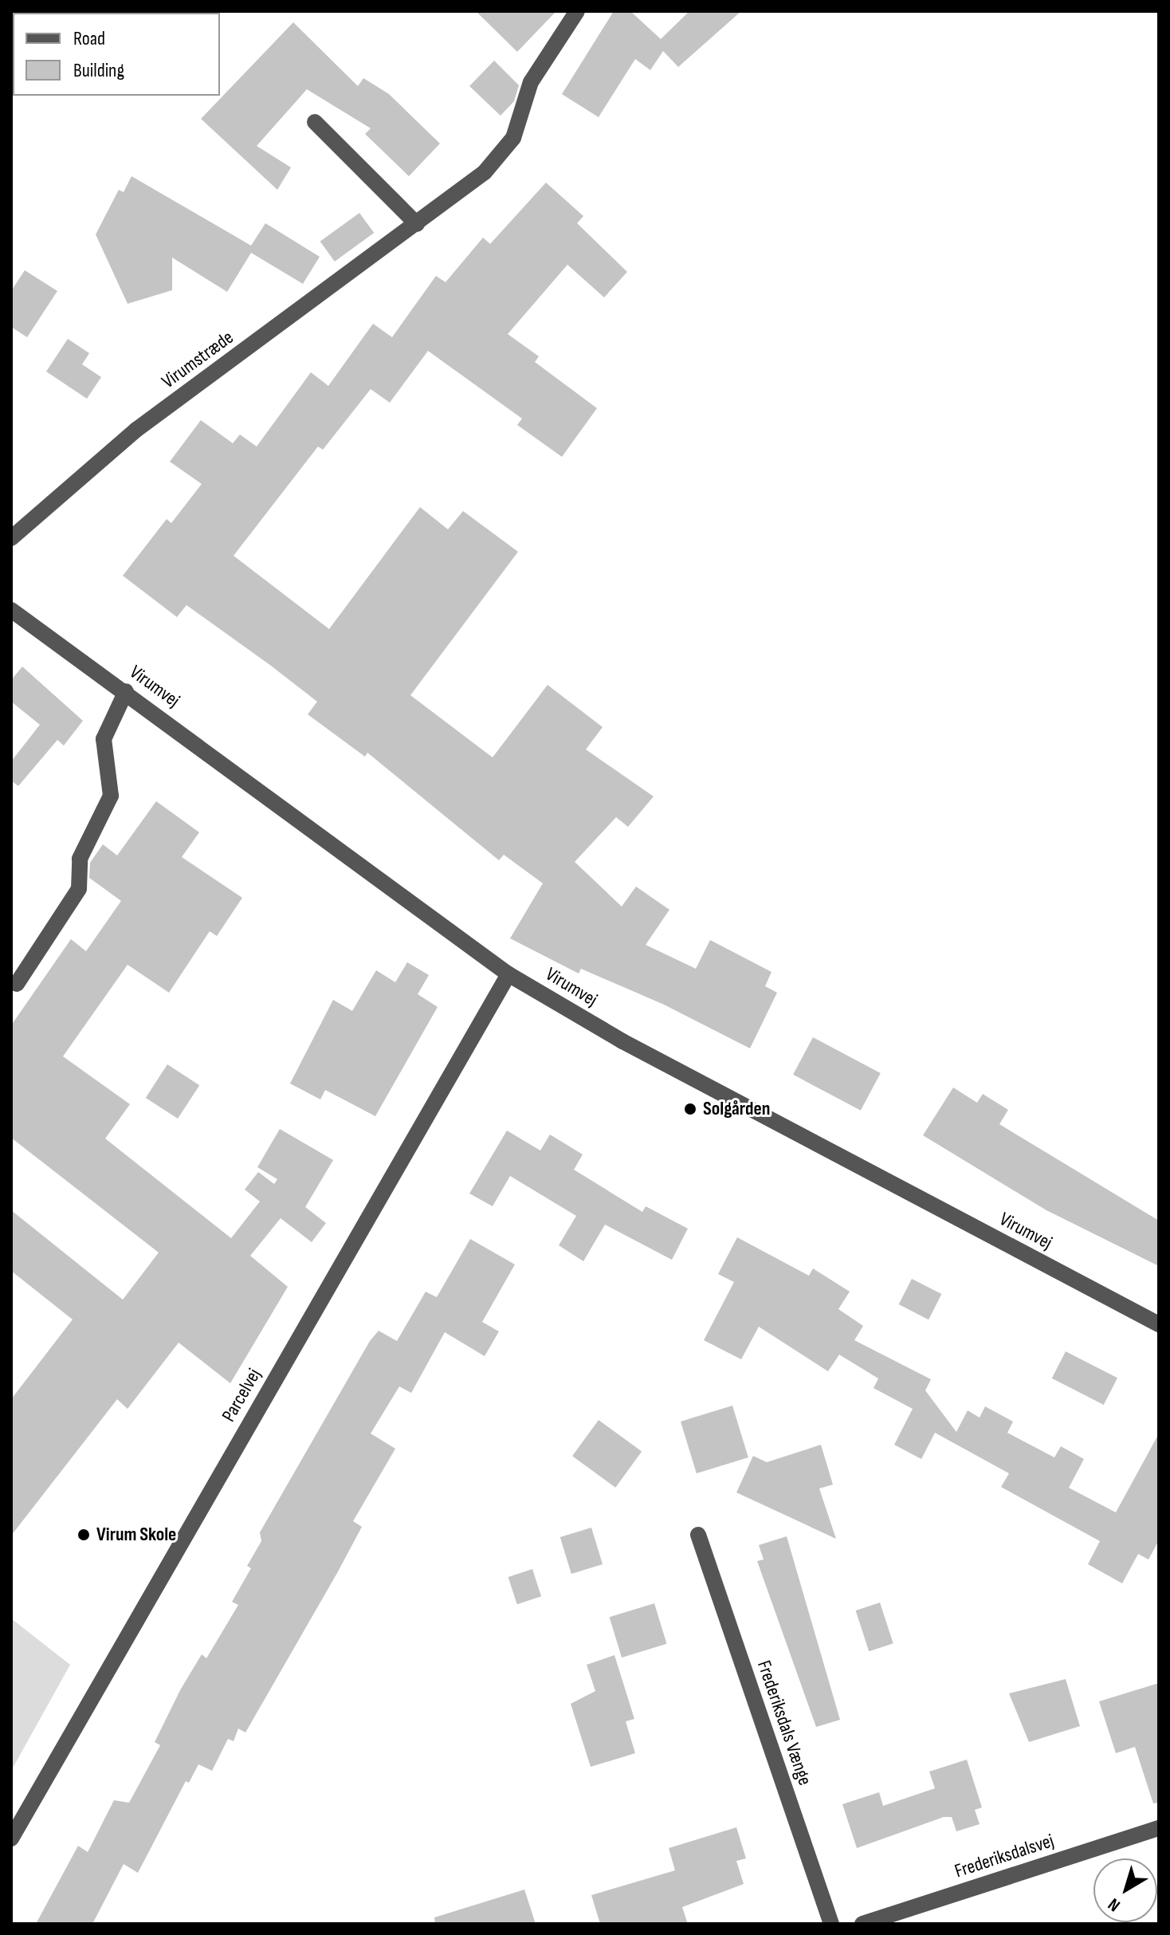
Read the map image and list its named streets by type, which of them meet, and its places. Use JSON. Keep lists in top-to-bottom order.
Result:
{
  "streets": {
    "street": [
      "Virumstræde",
      "Virumvej",
      "Parcelvej",
      "Frederiksdals Vænge",
      "Frederiksdalsvej"
    ]
  },
  "crossings": [
    ["Virumvej", "Parcelvej"]
  ],
  "places": ["Solgården", "Virum Skole"],
  "legend": ["Road", "Building"],
  "north": "bottom left"
}
